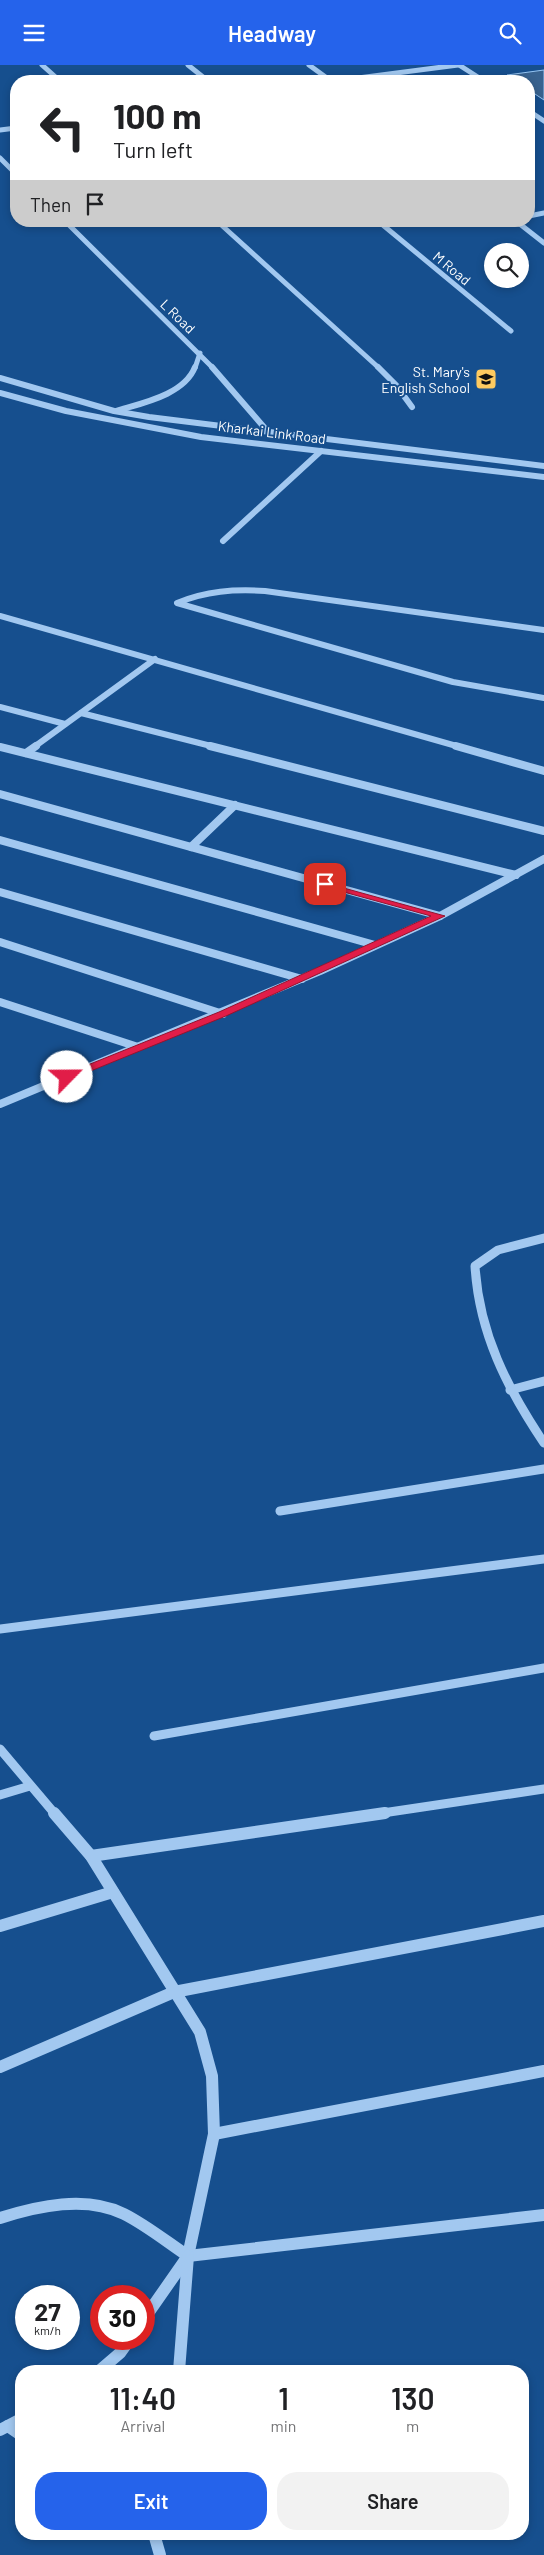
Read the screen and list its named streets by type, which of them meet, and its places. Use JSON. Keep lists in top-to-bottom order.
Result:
{
  "streets": {
    "street": ["M Road", "L Road", "Kharkai Link Road"]
  },
  "places": {
    "school or university": ["St. Mary's English School"]
  },
  "page": {
    "header": "Headway",
    "turn": ["100 m", "Turn left"],
    "then": "Then",
    "speed": "27 km/h",
    "limit": "30",
    "eta": [
      "11:40",
      "Arrival",
      "1",
      "min",
      "130",
      "m"
    ],
    "buttons": ["Exit", "Share"]
  }
}
